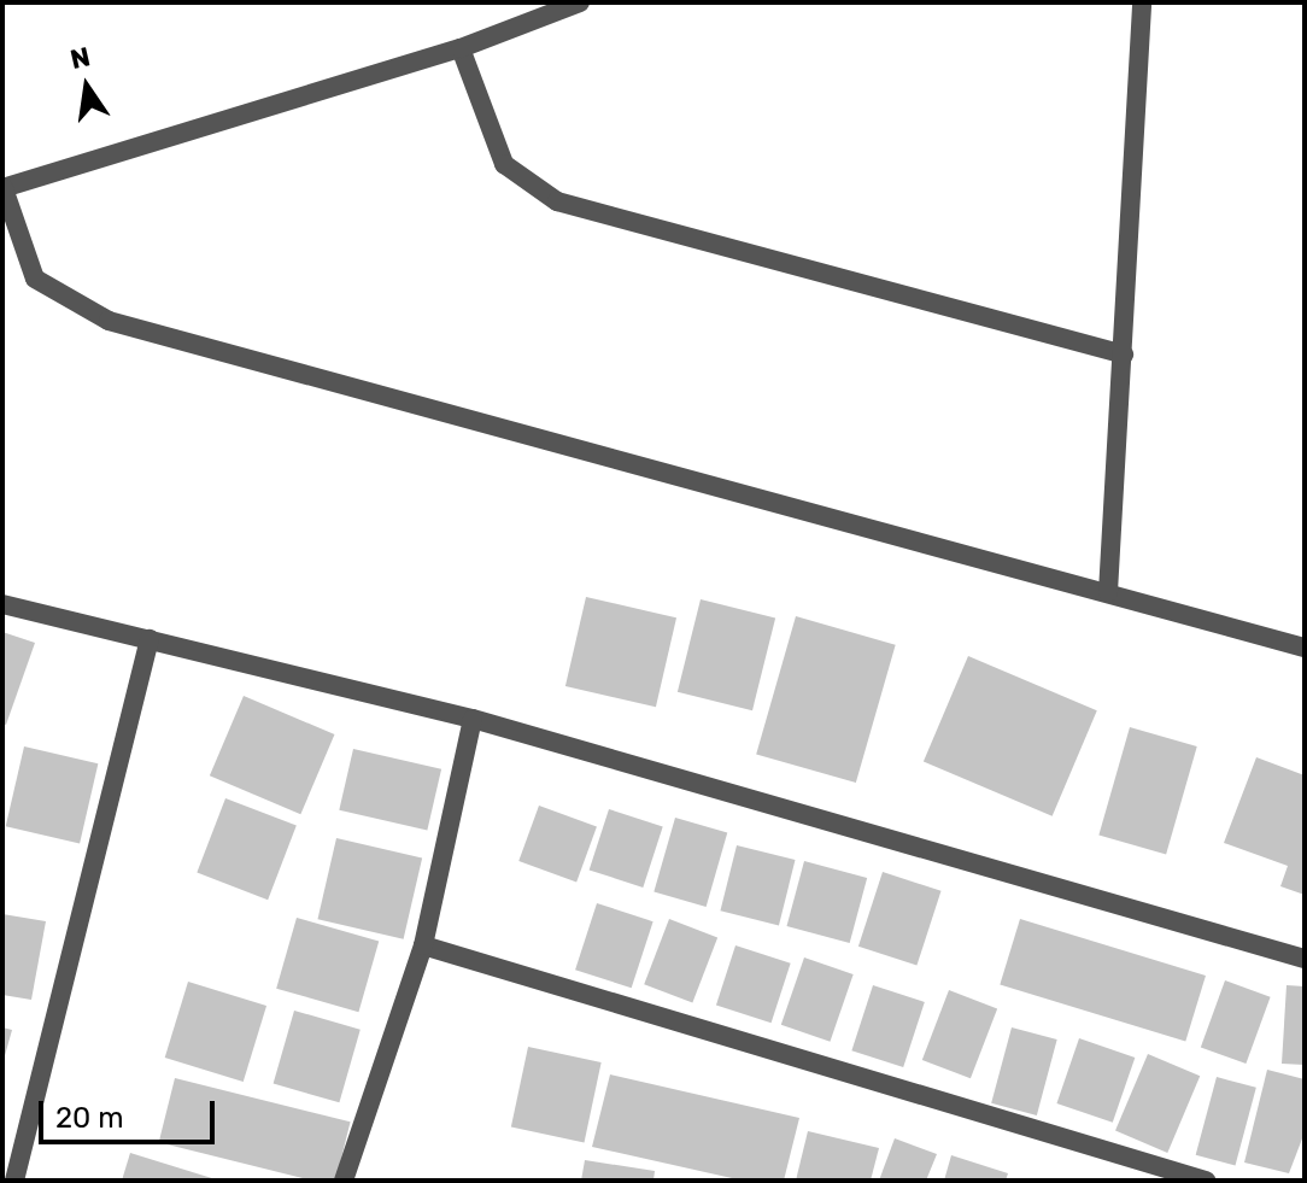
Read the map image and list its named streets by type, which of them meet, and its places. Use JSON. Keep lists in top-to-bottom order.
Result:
{
  "scale_bar": "20 m",
  "north": "top"
}
